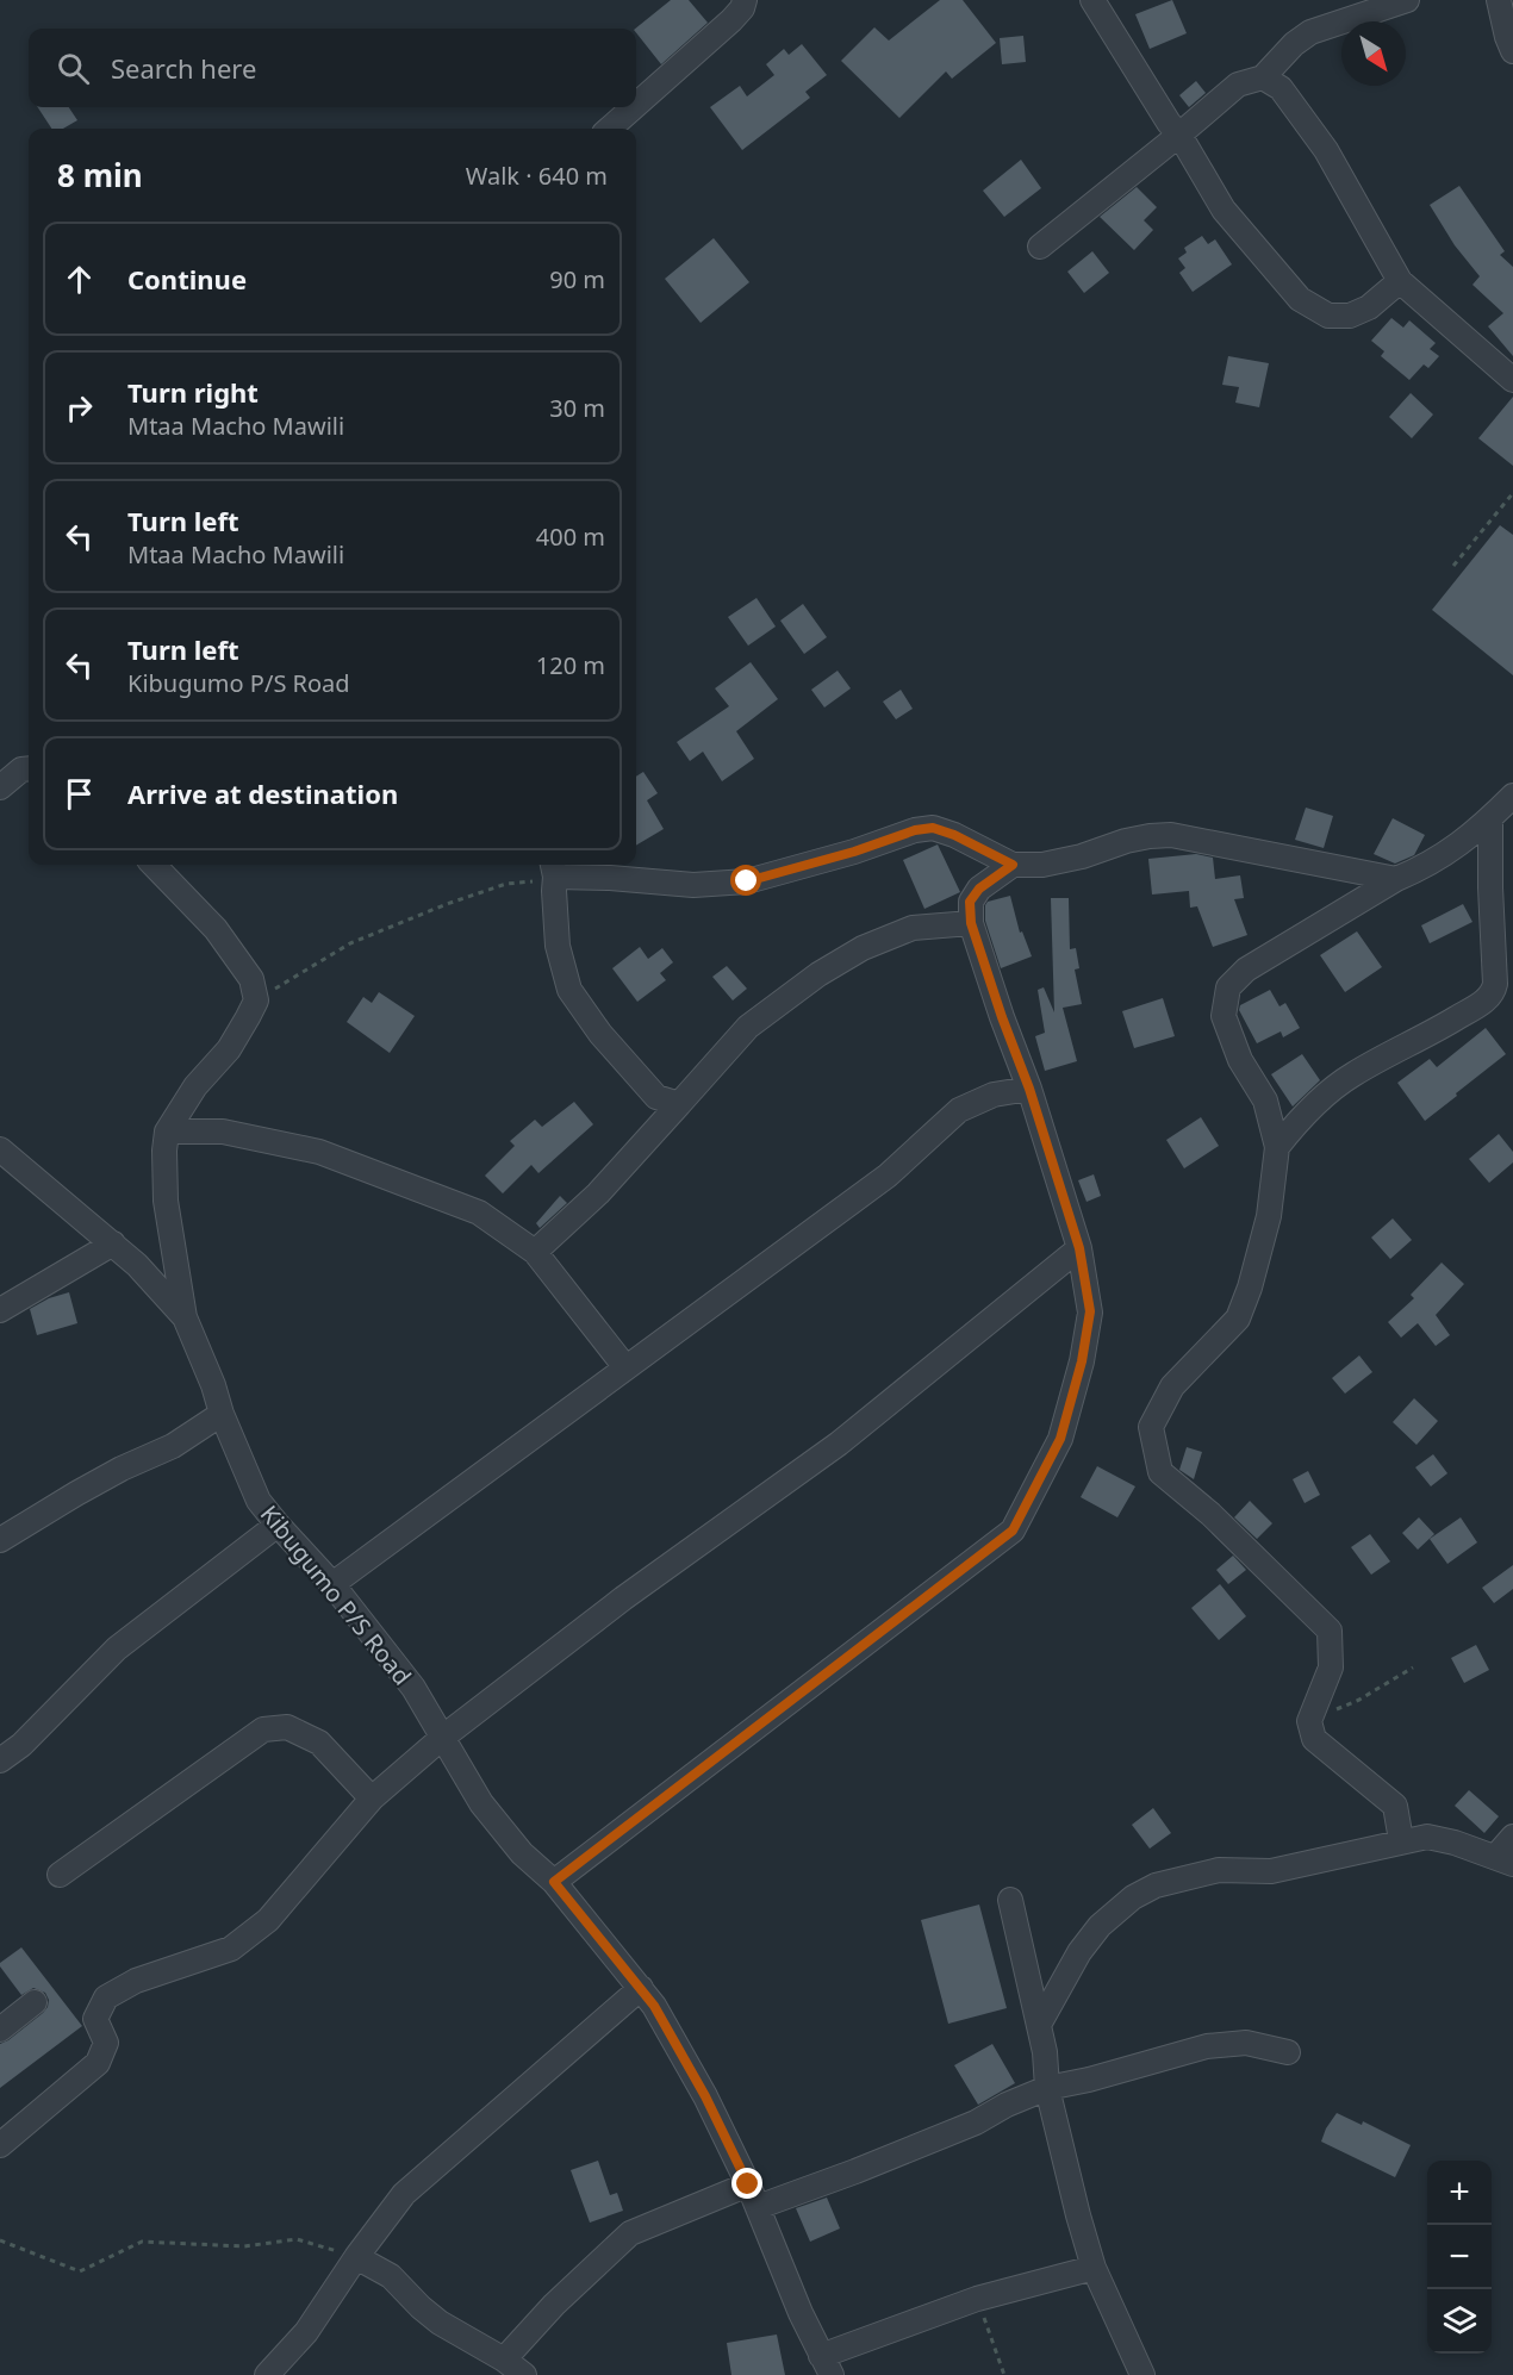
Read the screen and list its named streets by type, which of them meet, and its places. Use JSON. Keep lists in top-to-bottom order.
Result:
{
  "streets": {
    "street": ["Kibugumo P/S Road"]
  },
  "north": "bottom right",
  "page": {
    "search": "Search here",
    "heading": ["8 min", "Walk · 640 m"],
    "list": [
      ["Continue", "90 m"],
      ["Turn right", "Mtaa Macho Mawili", "30 m"],
      ["Turn left", "Mtaa Macho Mawili", "400 m"],
      ["Turn left", "Kibugumo P/S Road", "120 m"],
      "Arrive at destination"
    ],
    "map_buttons": ["+", "−"]
  }
}
